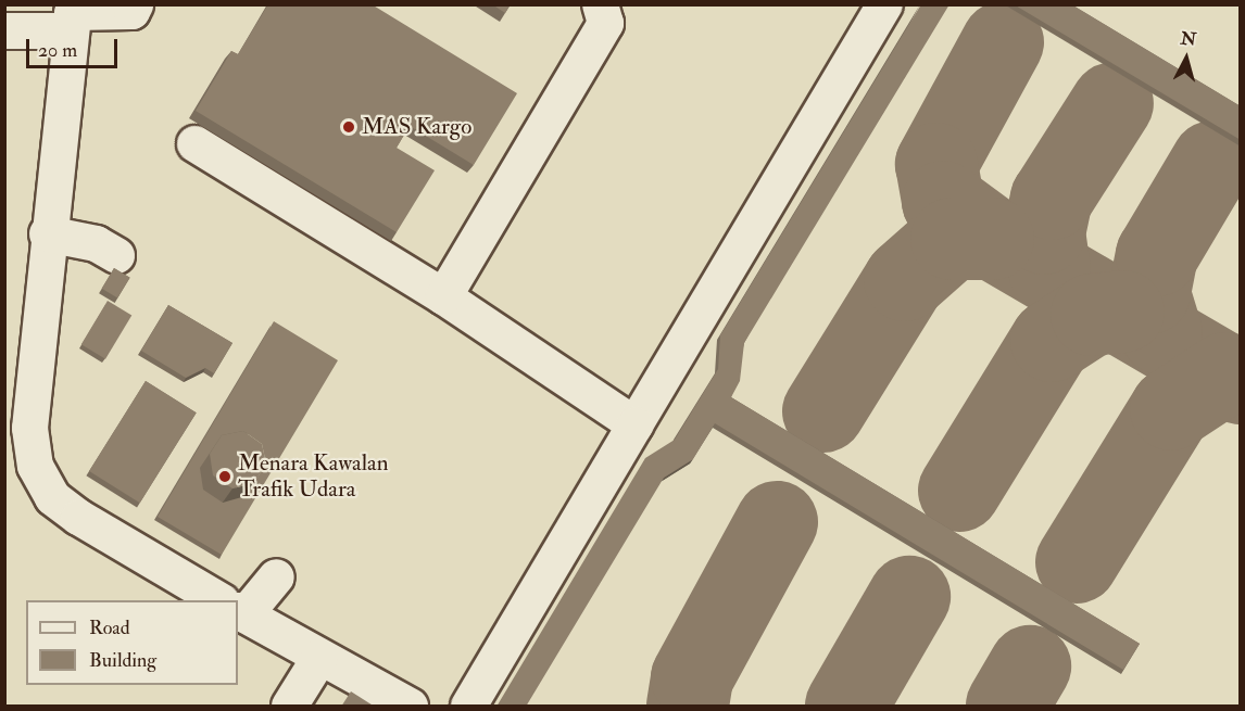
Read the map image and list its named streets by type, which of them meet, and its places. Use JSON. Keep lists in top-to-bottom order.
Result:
{
  "places": ["MAS Kargo", "Menara Kawalan Trafik Udara"],
  "legend": ["Road", "Building"],
  "scale_bar": "20 m",
  "north": "top"
}
